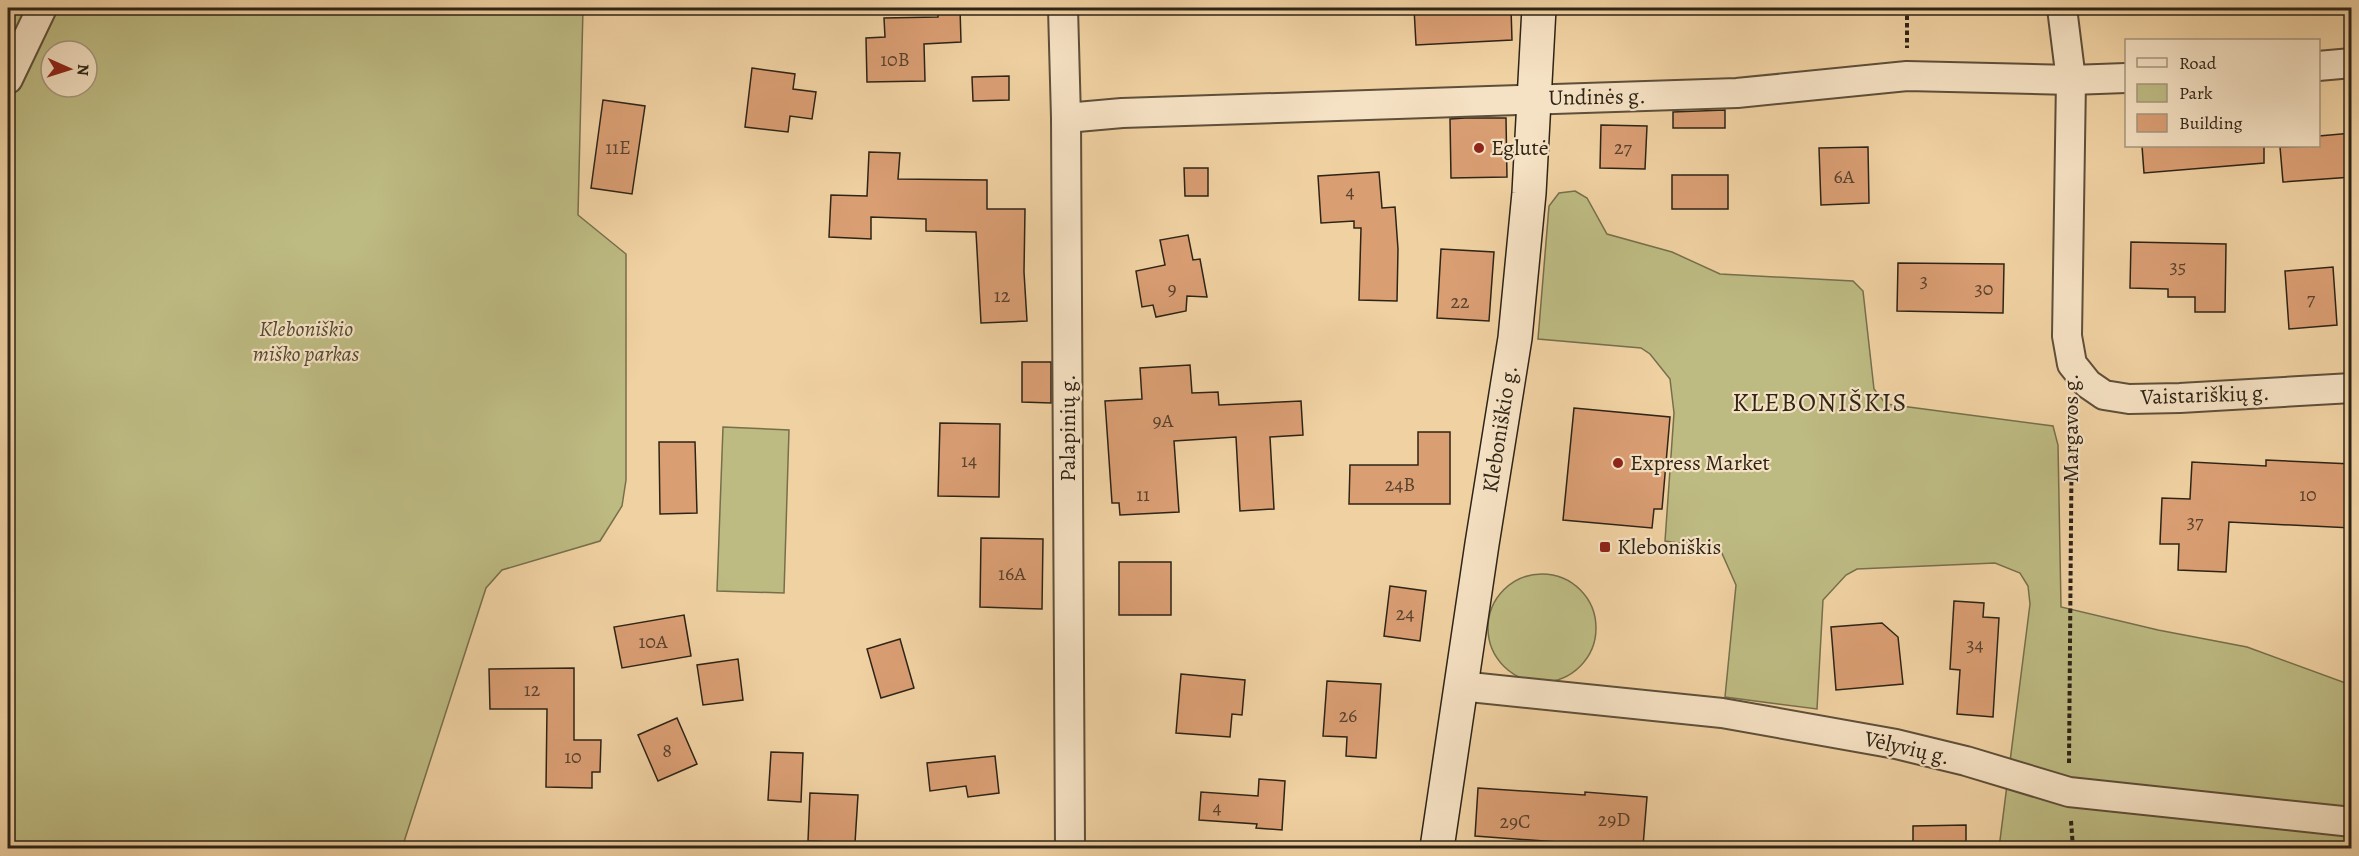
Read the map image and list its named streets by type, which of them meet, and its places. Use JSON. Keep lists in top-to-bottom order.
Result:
{
  "streets": {
    "street": [
      "Undinės g.",
      "Vaistariškių g.",
      "Palapinių g.",
      "Margavos g.",
      "Kleboniškio g.",
      "Vėlyvių g."
    ]
  },
  "crossings": [
    ["Undinės g.", "Palapinių g."],
    ["Undinės g.", "Margavos g."],
    ["Undinės g.", "Kleboniškio g."],
    ["Vaistariškių g.", "Margavos g."],
    ["Margavos g.", "Vėlyvių g."],
    ["Kleboniškio g.", "Vėlyvių g."]
  ],
  "districts": ["KLEBONIŠKIS"],
  "parks": ["Kleboniškio miško parkas"],
  "places": {
    "other": ["Eglutė", "Express Market"],
    "transit": ["Kleboniškis"]
  },
  "house_numbers": [
    "10B",
    "11E",
    "27",
    "6A",
    "4",
    "35",
    "3",
    "9",
    "30",
    "12",
    "7",
    "22",
    "9A",
    "14",
    "24B",
    "11",
    "10",
    "37",
    "16A",
    "24",
    "10A",
    "34",
    "12",
    "26",
    "8",
    "10",
    "4",
    "29D",
    "29C"
  ],
  "legend": ["Road", "Park", "Building"],
  "north": "right"
}
